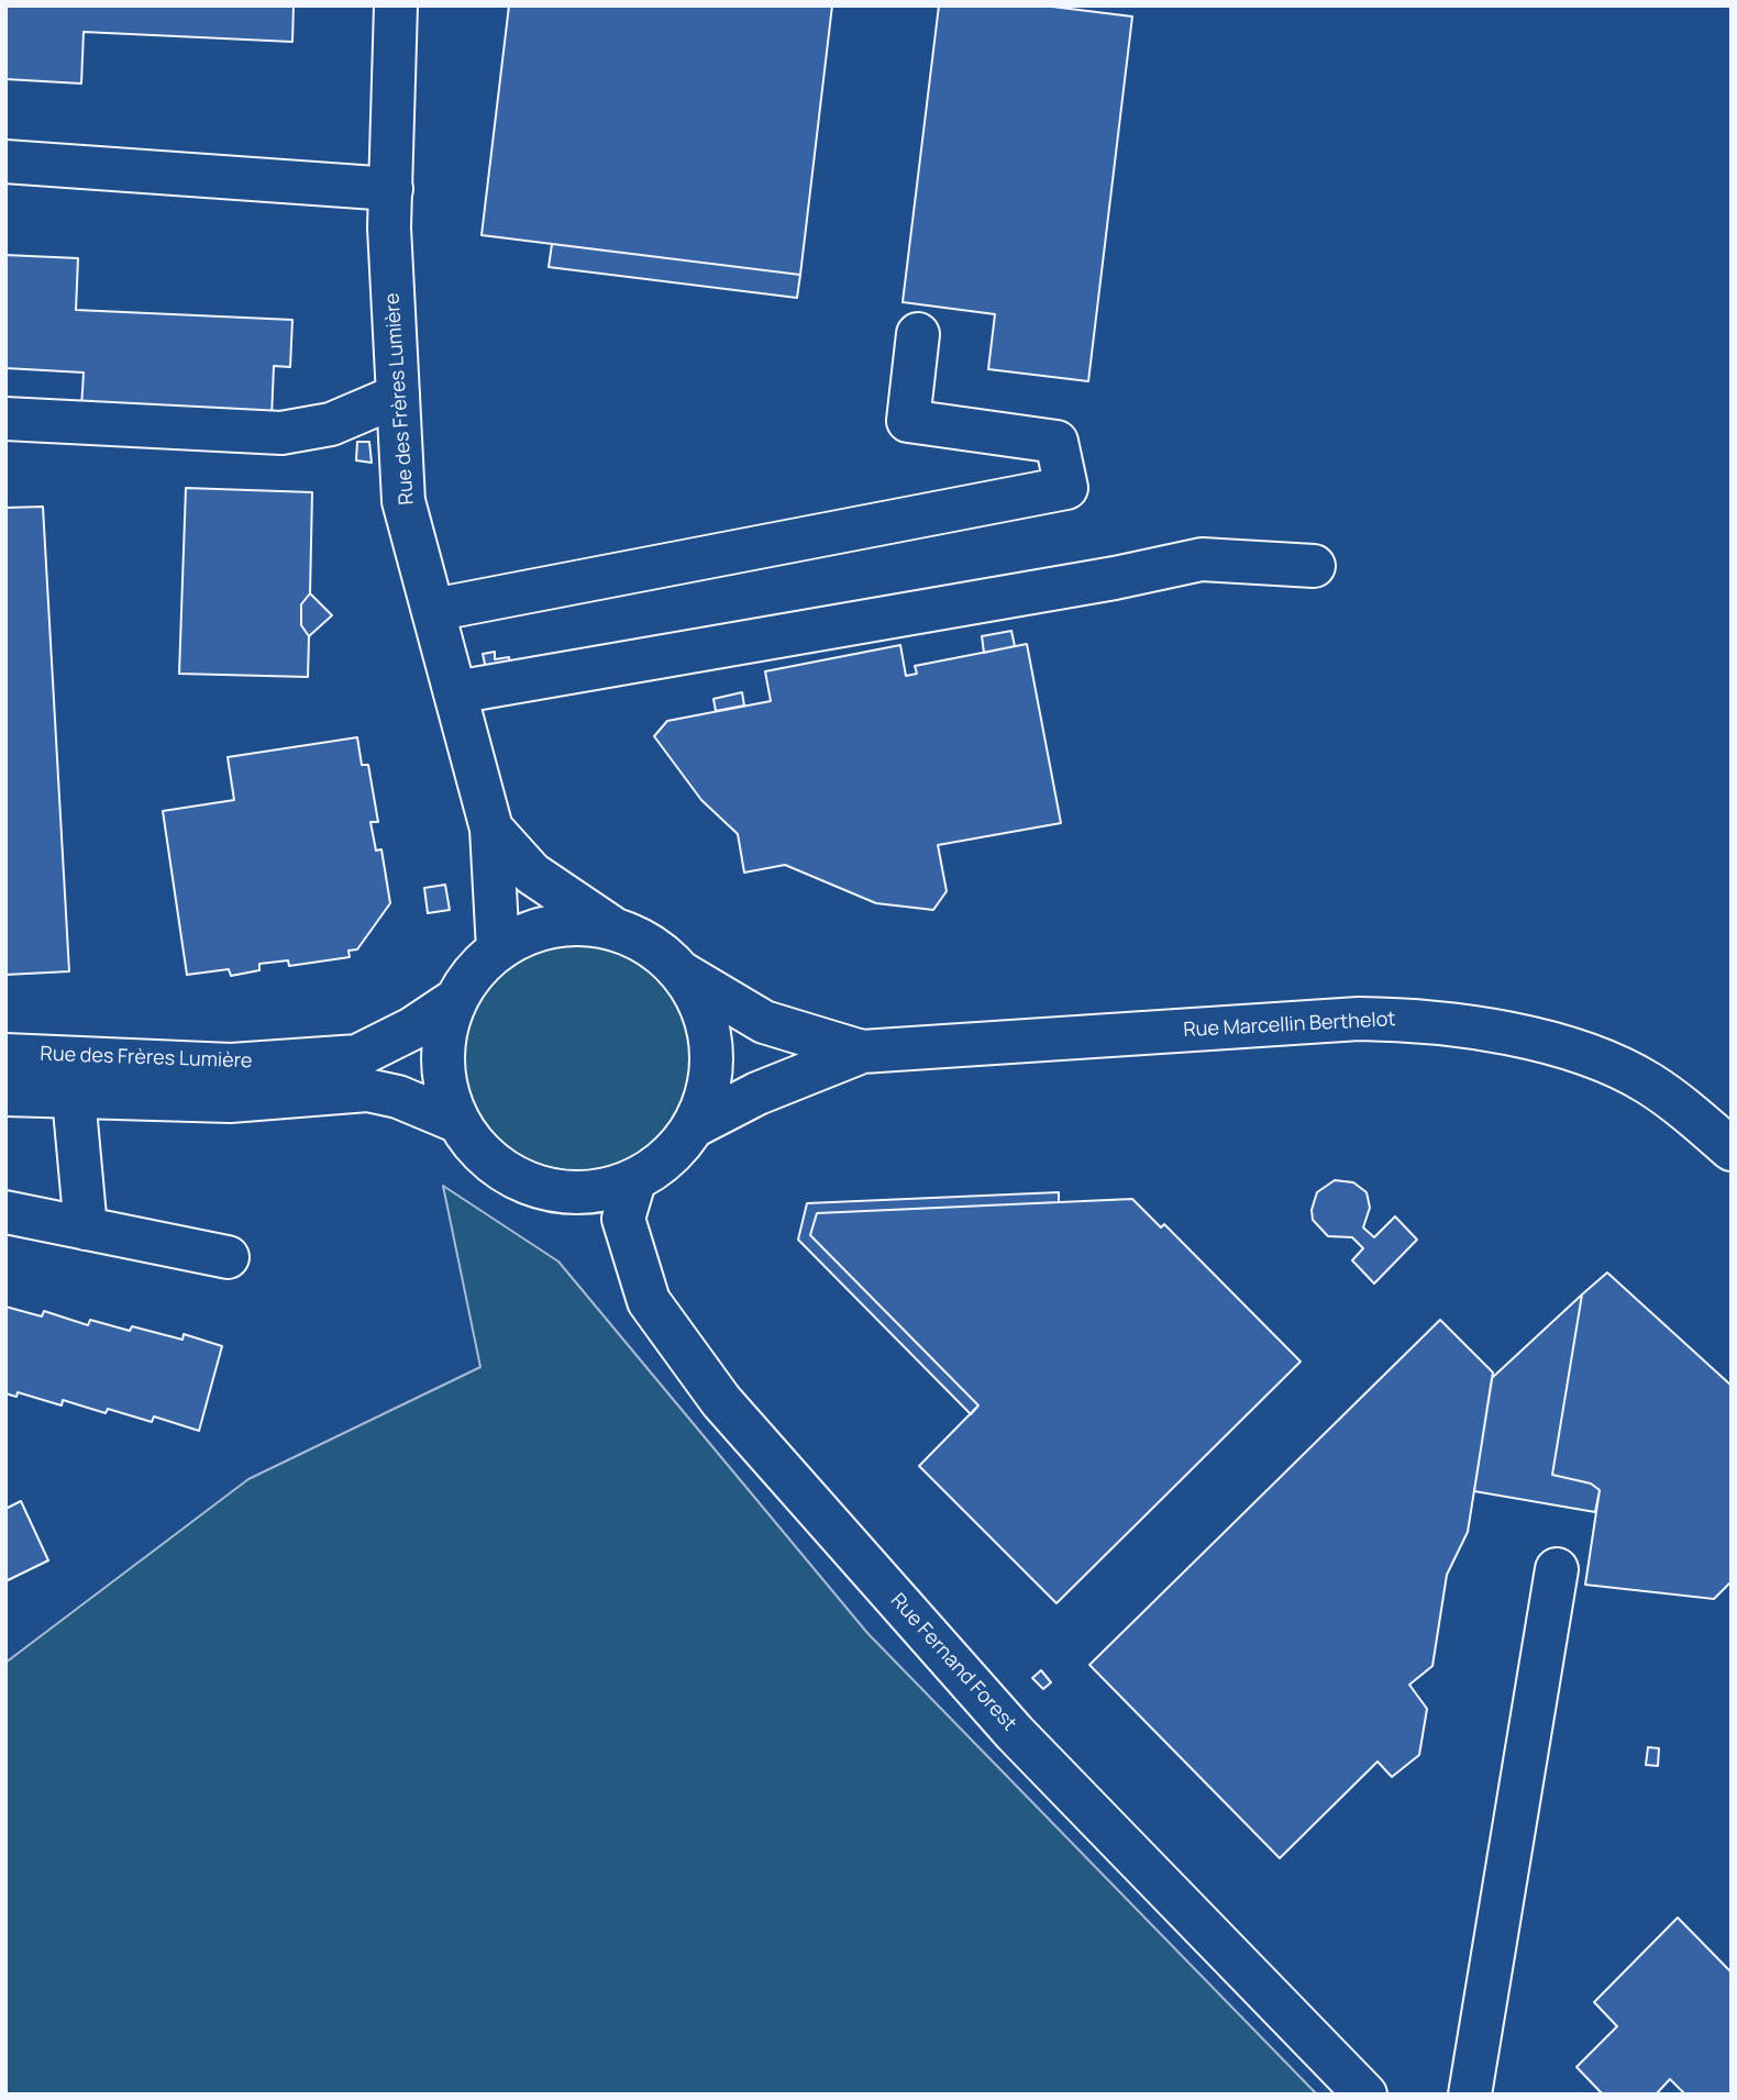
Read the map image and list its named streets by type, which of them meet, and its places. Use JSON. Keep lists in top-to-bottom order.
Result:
{
  "streets": {
    "main road": ["Rue des Frères Lumière", "Rue Marcellin Berthelot", "Rue Fernand Forest"]
  },
  "crossings": [
    ["Rue des Frères Lumière", "Rue Marcellin Berthelot"],
    ["Rue des Frères Lumière", "Rue Fernand Forest"],
    ["Rue Marcellin Berthelot", "Rue Fernand Forest"]
  ]
}
